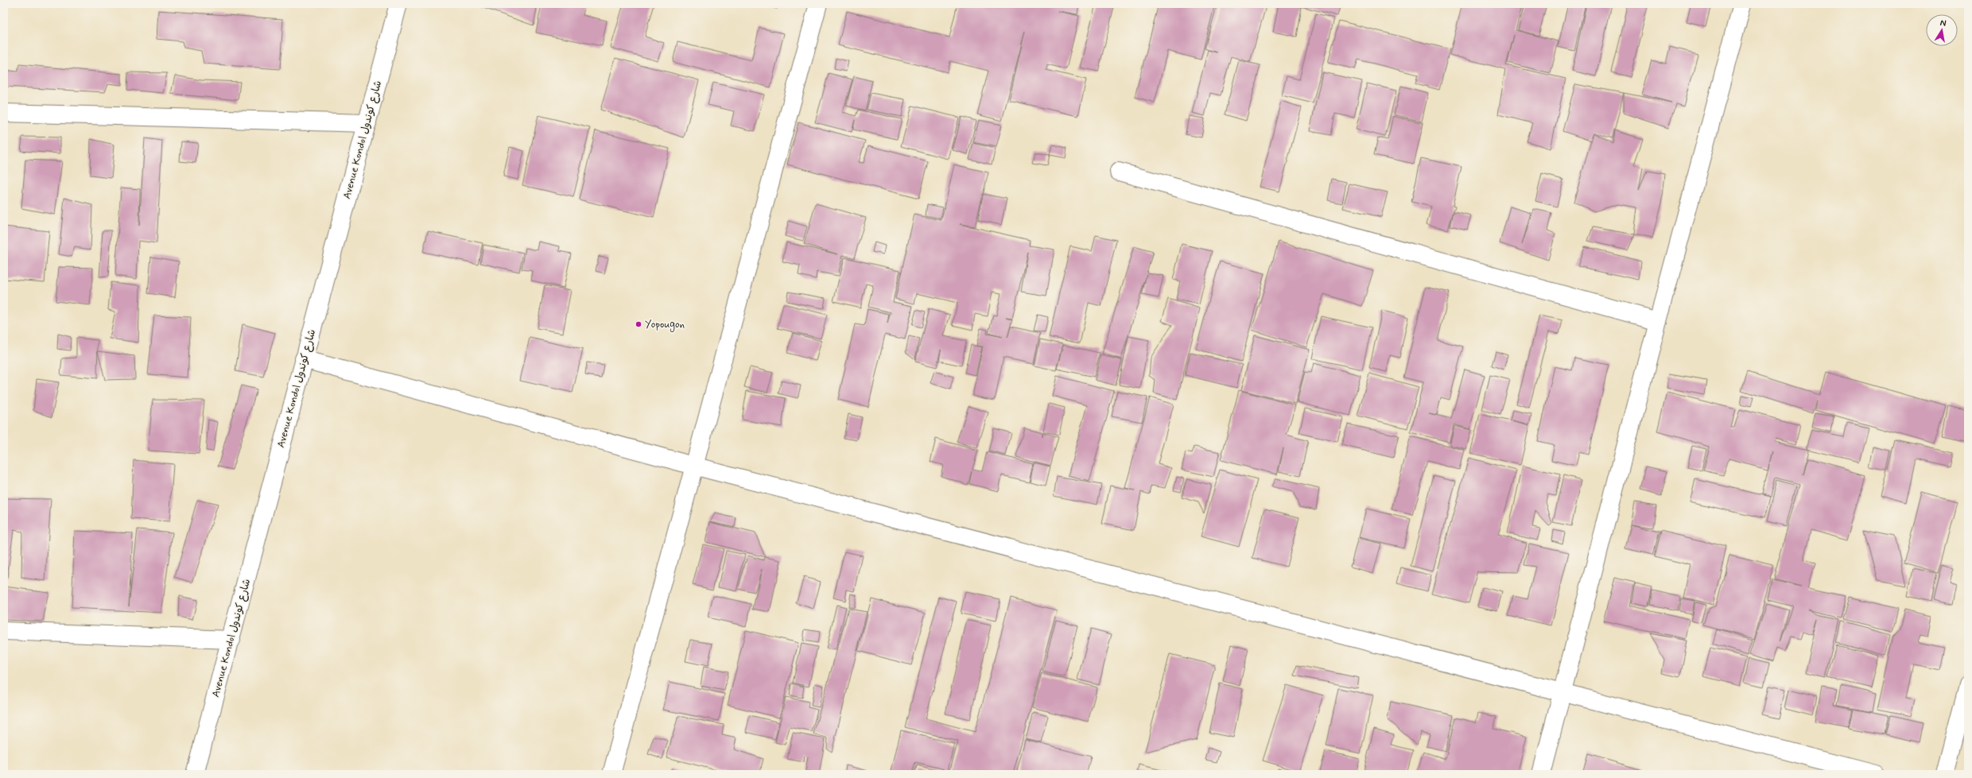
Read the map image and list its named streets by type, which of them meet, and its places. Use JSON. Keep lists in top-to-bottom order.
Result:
{
  "streets": {
    "street": ["Avenue Kondol شارع كوندول"]
  },
  "places": ["Yopougon"],
  "north": "top"
}
